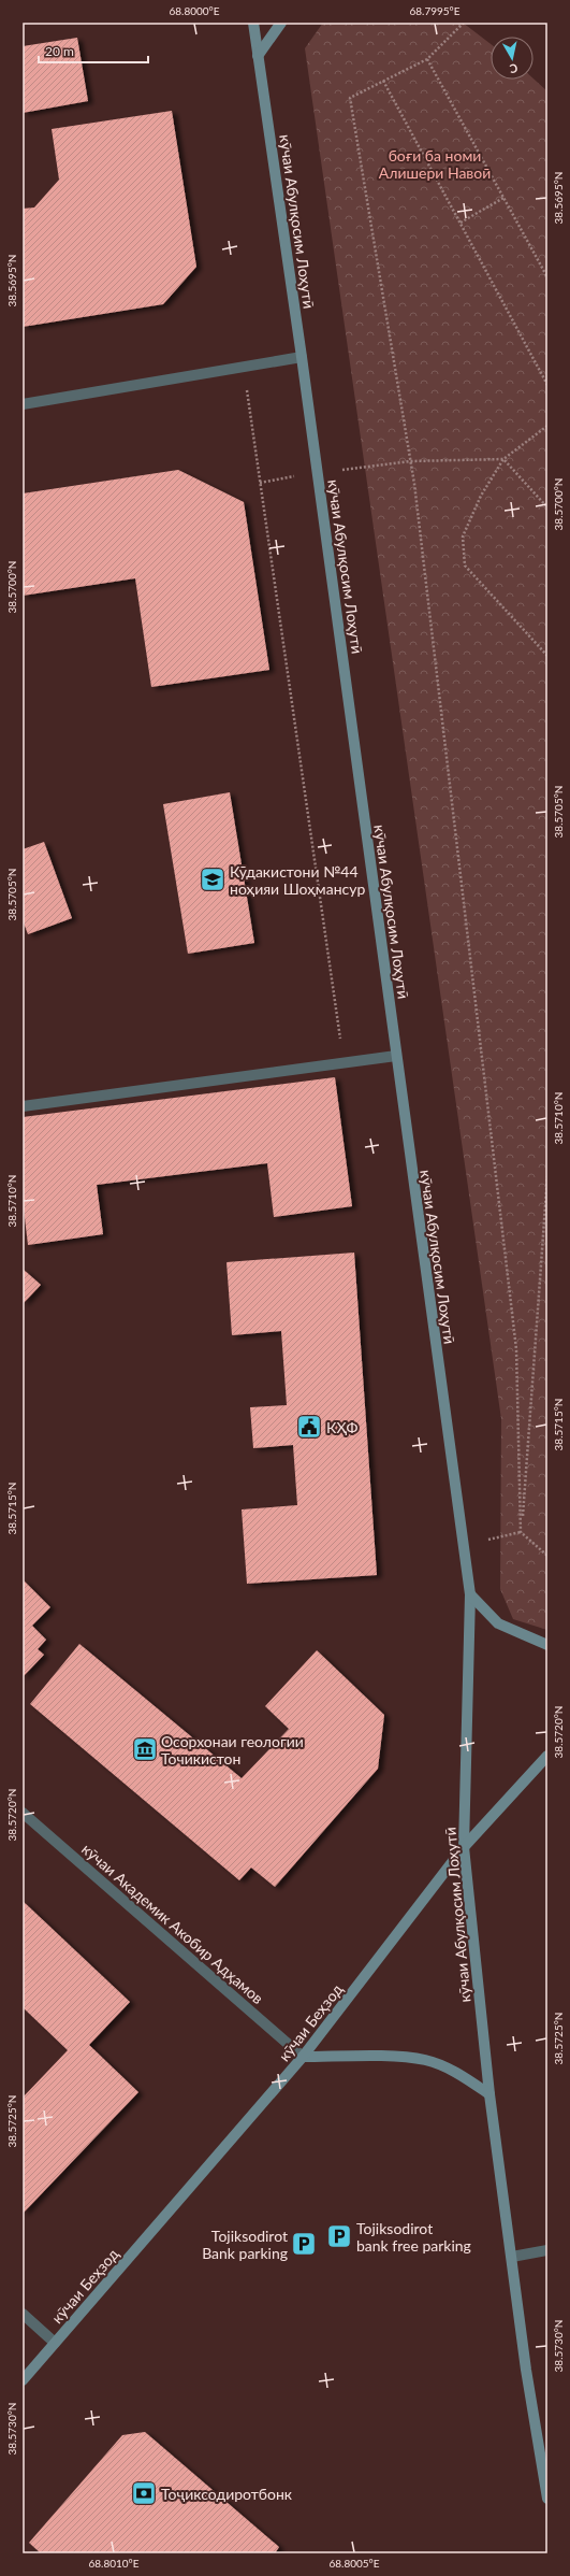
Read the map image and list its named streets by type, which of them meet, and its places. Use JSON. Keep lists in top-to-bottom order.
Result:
{
  "streets": {
    "street": ["кӯчаи Абулқосим Лоҳутӣ", "кӯчаи Академик Акобир Адҳамов", "кӯчаи Беҳзод"]
  },
  "crossings": [
    ["кӯчаи Абулқосим Лоҳутӣ", "кӯчаи Беҳзод"],
    ["кӯчаи Академик Акобир Адҳамов", "кӯчаи Беҳзод"]
  ],
  "parks": ["боғи ба номи Алишери Навоӣ"],
  "places": {
    "school or university": ["Кӯдакистони №44 ноҳияи Шоҳмансур"],
    "public building": ["КҲФ"],
    "museum": ["Осорхонаи геологии Точикистон"],
    "parking": ["Tojiksodirot bank free parking", "Tojiksodirot Bank parking"],
    "bank": ["Тоҷиксодиротбонк"]
  },
  "scale_bar": "20 m",
  "north": "bottom",
  "coordinates": [
    "68.8000°E",
    "68.7995°E",
    "38.5695°N",
    "38.5700°N",
    "38.5705°N",
    "38.5710°N",
    "38.5715°N",
    "38.5720°N",
    "38.5725°N",
    "38.5730°N",
    "68.8010°E",
    "68.8005°E"
  ]
}
